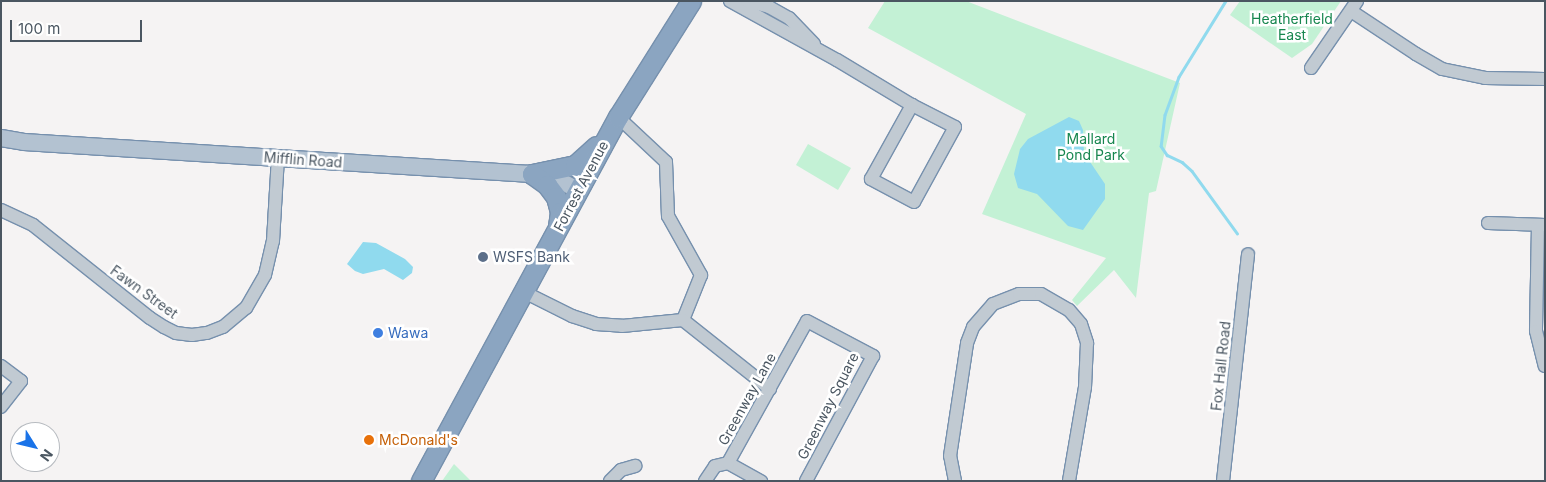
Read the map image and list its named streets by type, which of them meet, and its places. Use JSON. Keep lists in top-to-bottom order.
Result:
{
  "streets": {
    "highway": ["Forrest Avenue"],
    "main road": ["Mifflin Road"],
    "street": [
      "Fawn Street",
      "Fox Hall Road",
      "Greenway Lane",
      "Greenway Square"
    ]
  },
  "crossings": [
    ["Mifflin Road", "Forrest Avenue"],
    ["Mifflin Road", "Fawn Street"],
    ["Greenway Lane", "Greenway Square"]
  ],
  "parks": ["Heatherfield East", "Mallard Pond Park"],
  "places": ["WSFS Bank", "Wawa", "McDonald's"],
  "scale_bar": "100 m",
  "north": "bottom right"
}
